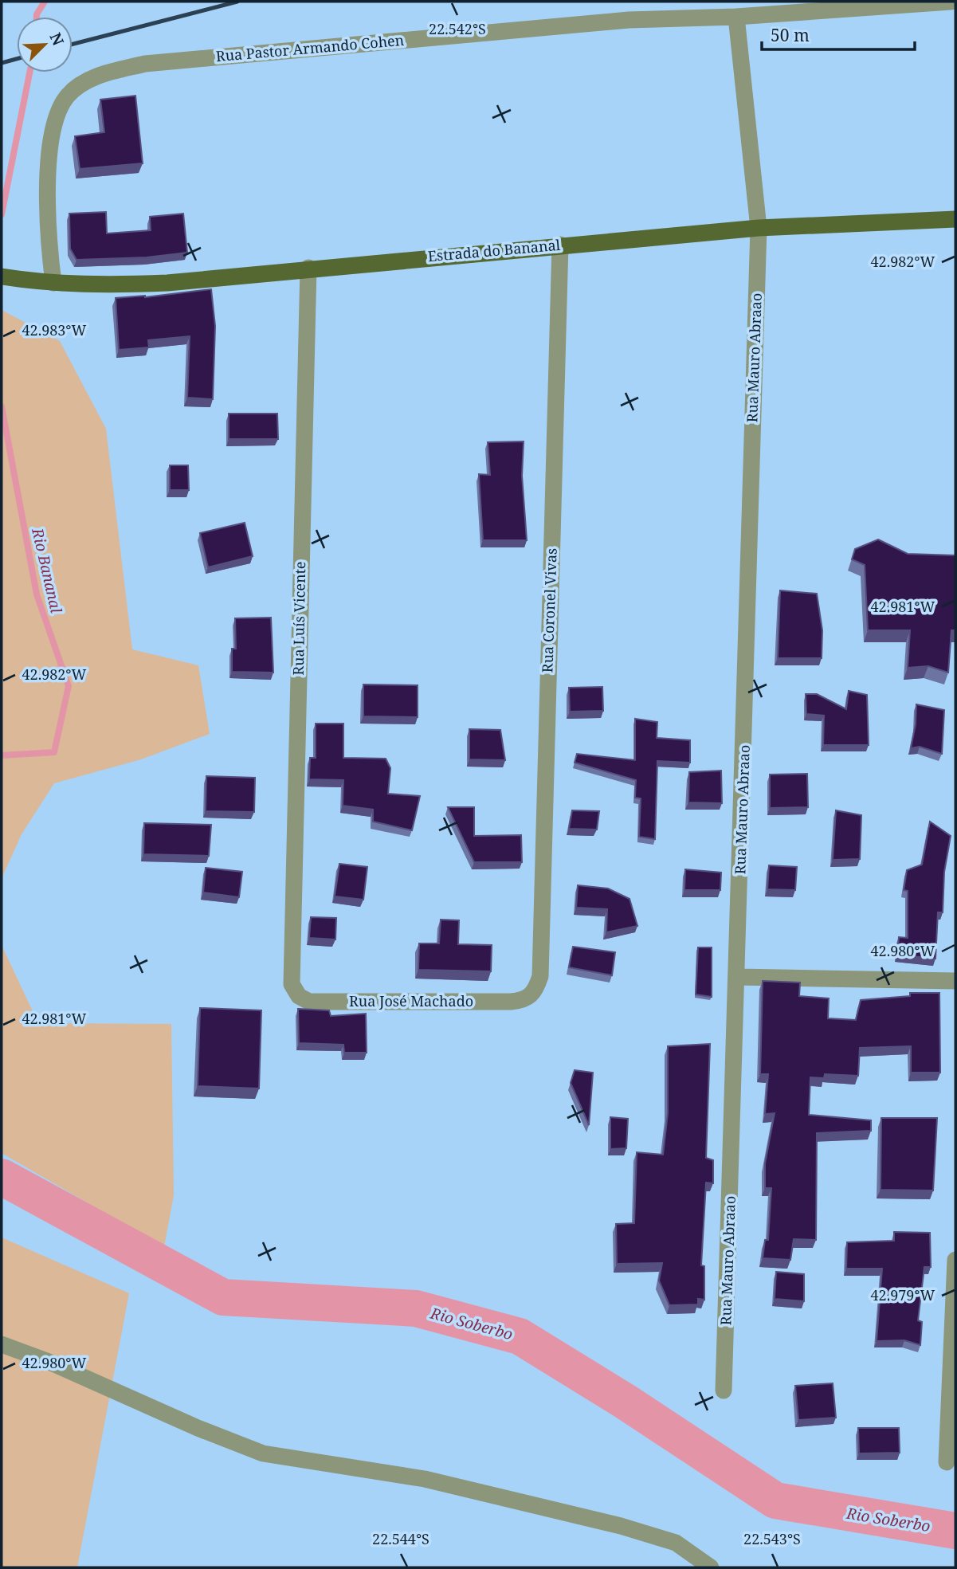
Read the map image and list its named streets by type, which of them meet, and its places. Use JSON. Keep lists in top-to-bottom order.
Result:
{
  "streets": {
    "main road": ["Estrada do Bananal"],
    "street": [
      "Rua Pastor Armando Cohen",
      "Rua Mauro Abraao",
      "Rua Coronel Vivas",
      "Rua Luís Vicente",
      "Rua José Machado"
    ]
  },
  "crossings": [
    ["Rua Pastor Armando Cohen", "Estrada do Bananal"],
    ["Rua Pastor Armando Cohen", "Rua Mauro Abraao"],
    ["Estrada do Bananal", "Rua Mauro Abraao"],
    ["Estrada do Bananal", "Rua Coronel Vivas"],
    ["Estrada do Bananal", "Rua Luís Vicente"],
    ["Rua Coronel Vivas", "Rua José Machado"],
    ["Rua Luís Vicente", "Rua José Machado"]
  ],
  "water": ["Rio Bananal", "Rio Soberbo"],
  "scale_bar": "50 m",
  "north": "top right",
  "coordinates": [
    "22.542°S",
    "42.982°W",
    "42.983°W",
    "42.981°W",
    "42.980°W",
    "42.979°W",
    "22.544°S",
    "22.543°S"
  ]
}
